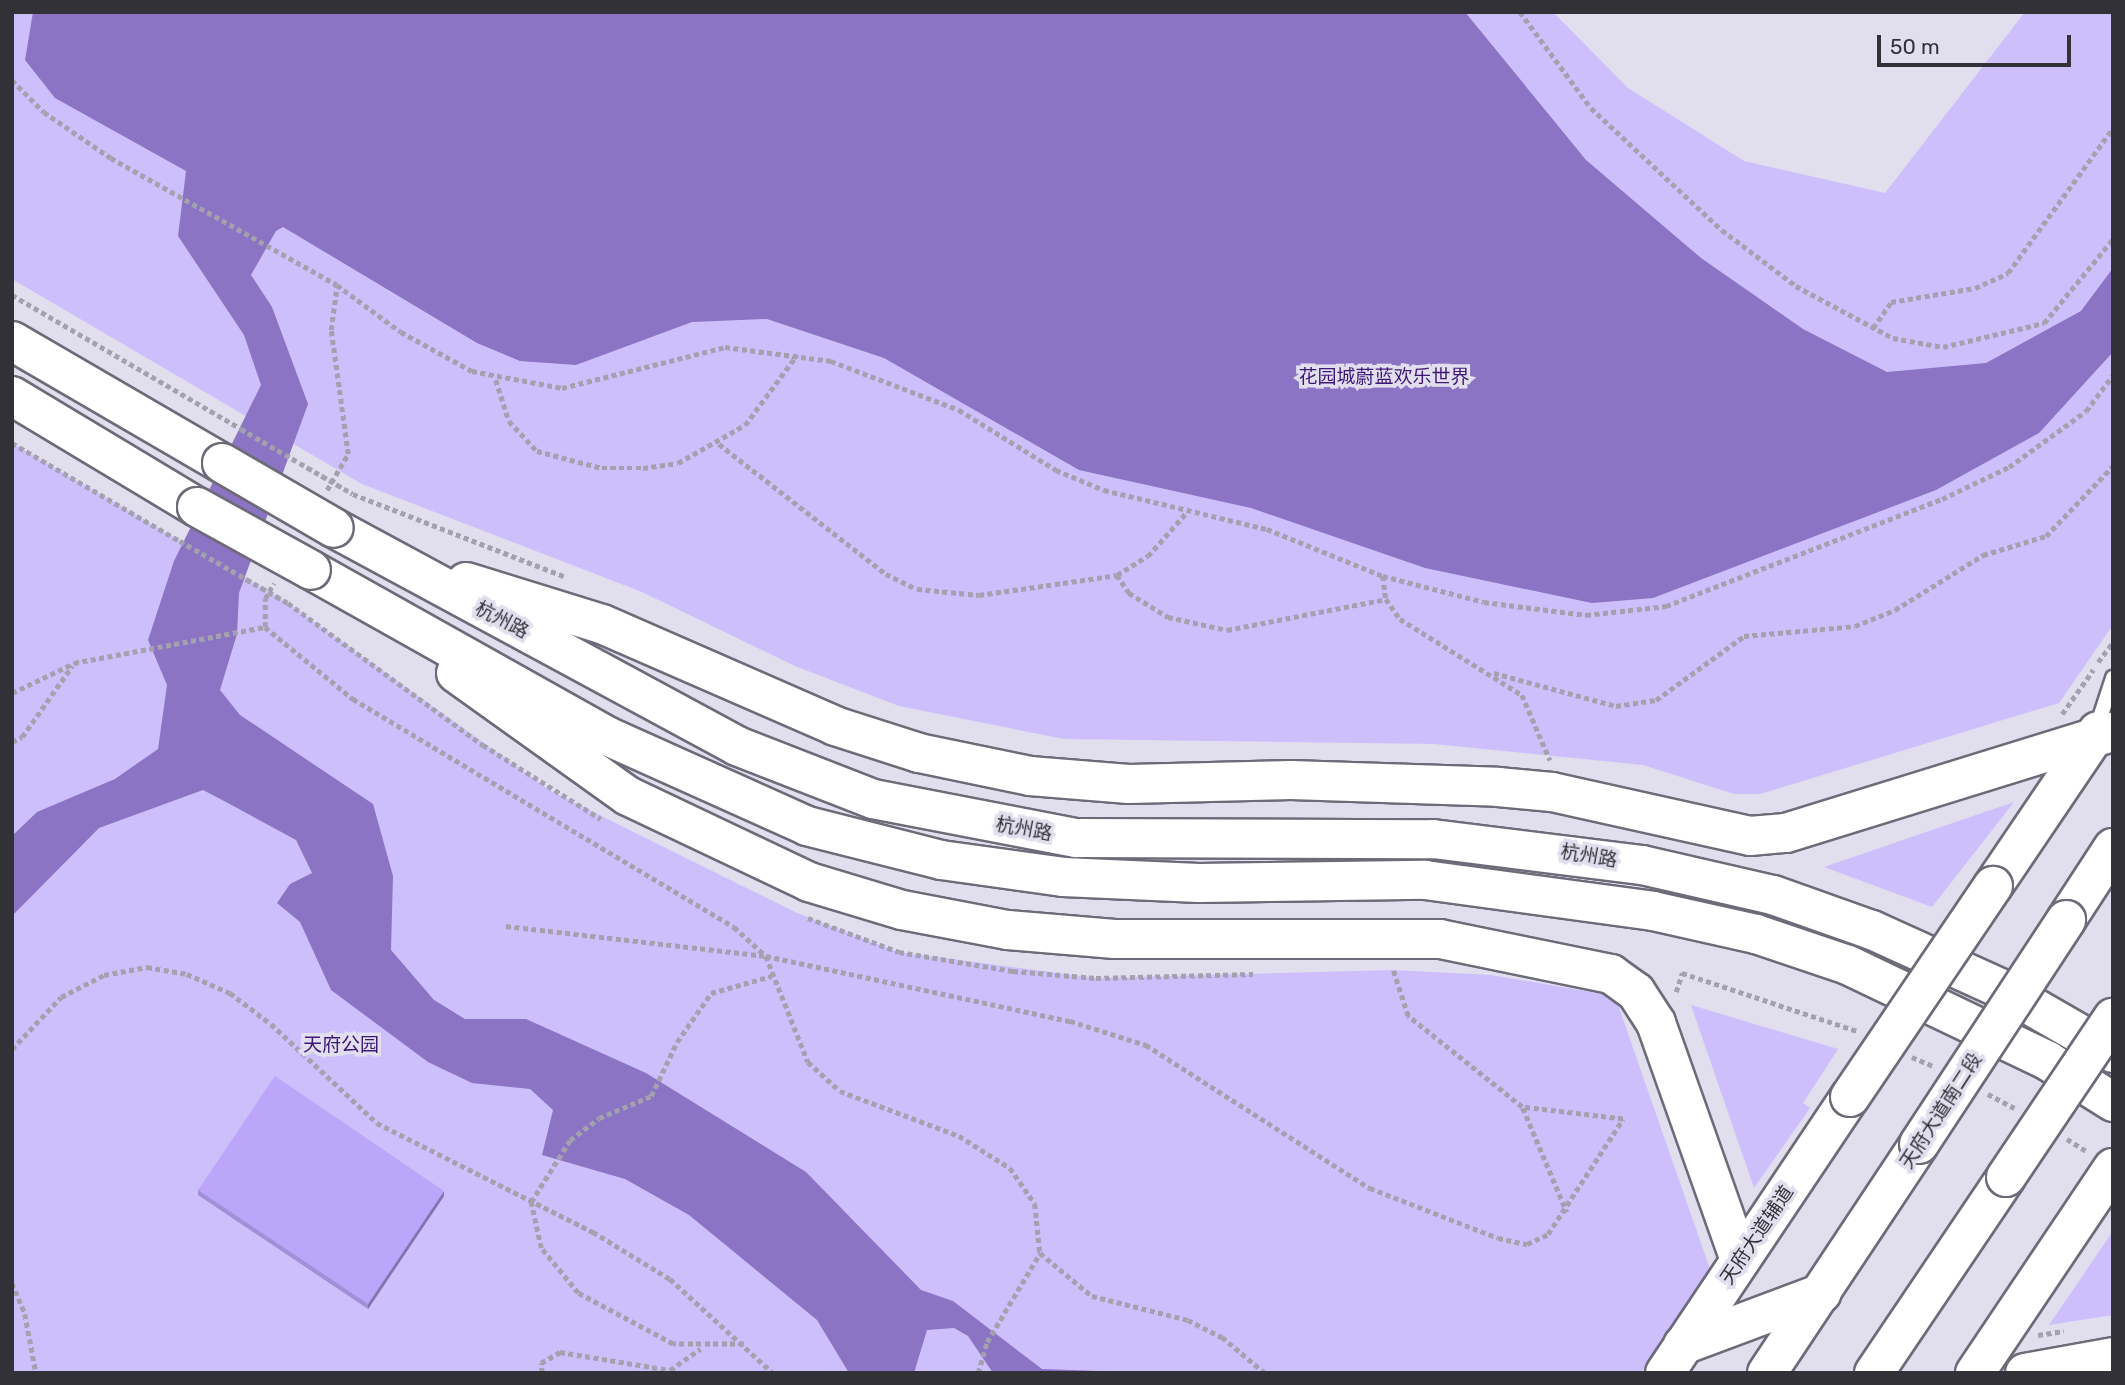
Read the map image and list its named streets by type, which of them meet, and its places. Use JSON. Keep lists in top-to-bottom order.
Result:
{
  "streets": {
    "main road": ["杭州路", "天府大道南二段", "天府大道辅道"]
  },
  "parks": ["花园城蔚蓝欢乐世界", "天府公园"],
  "scale_bar": "50 m"
}
